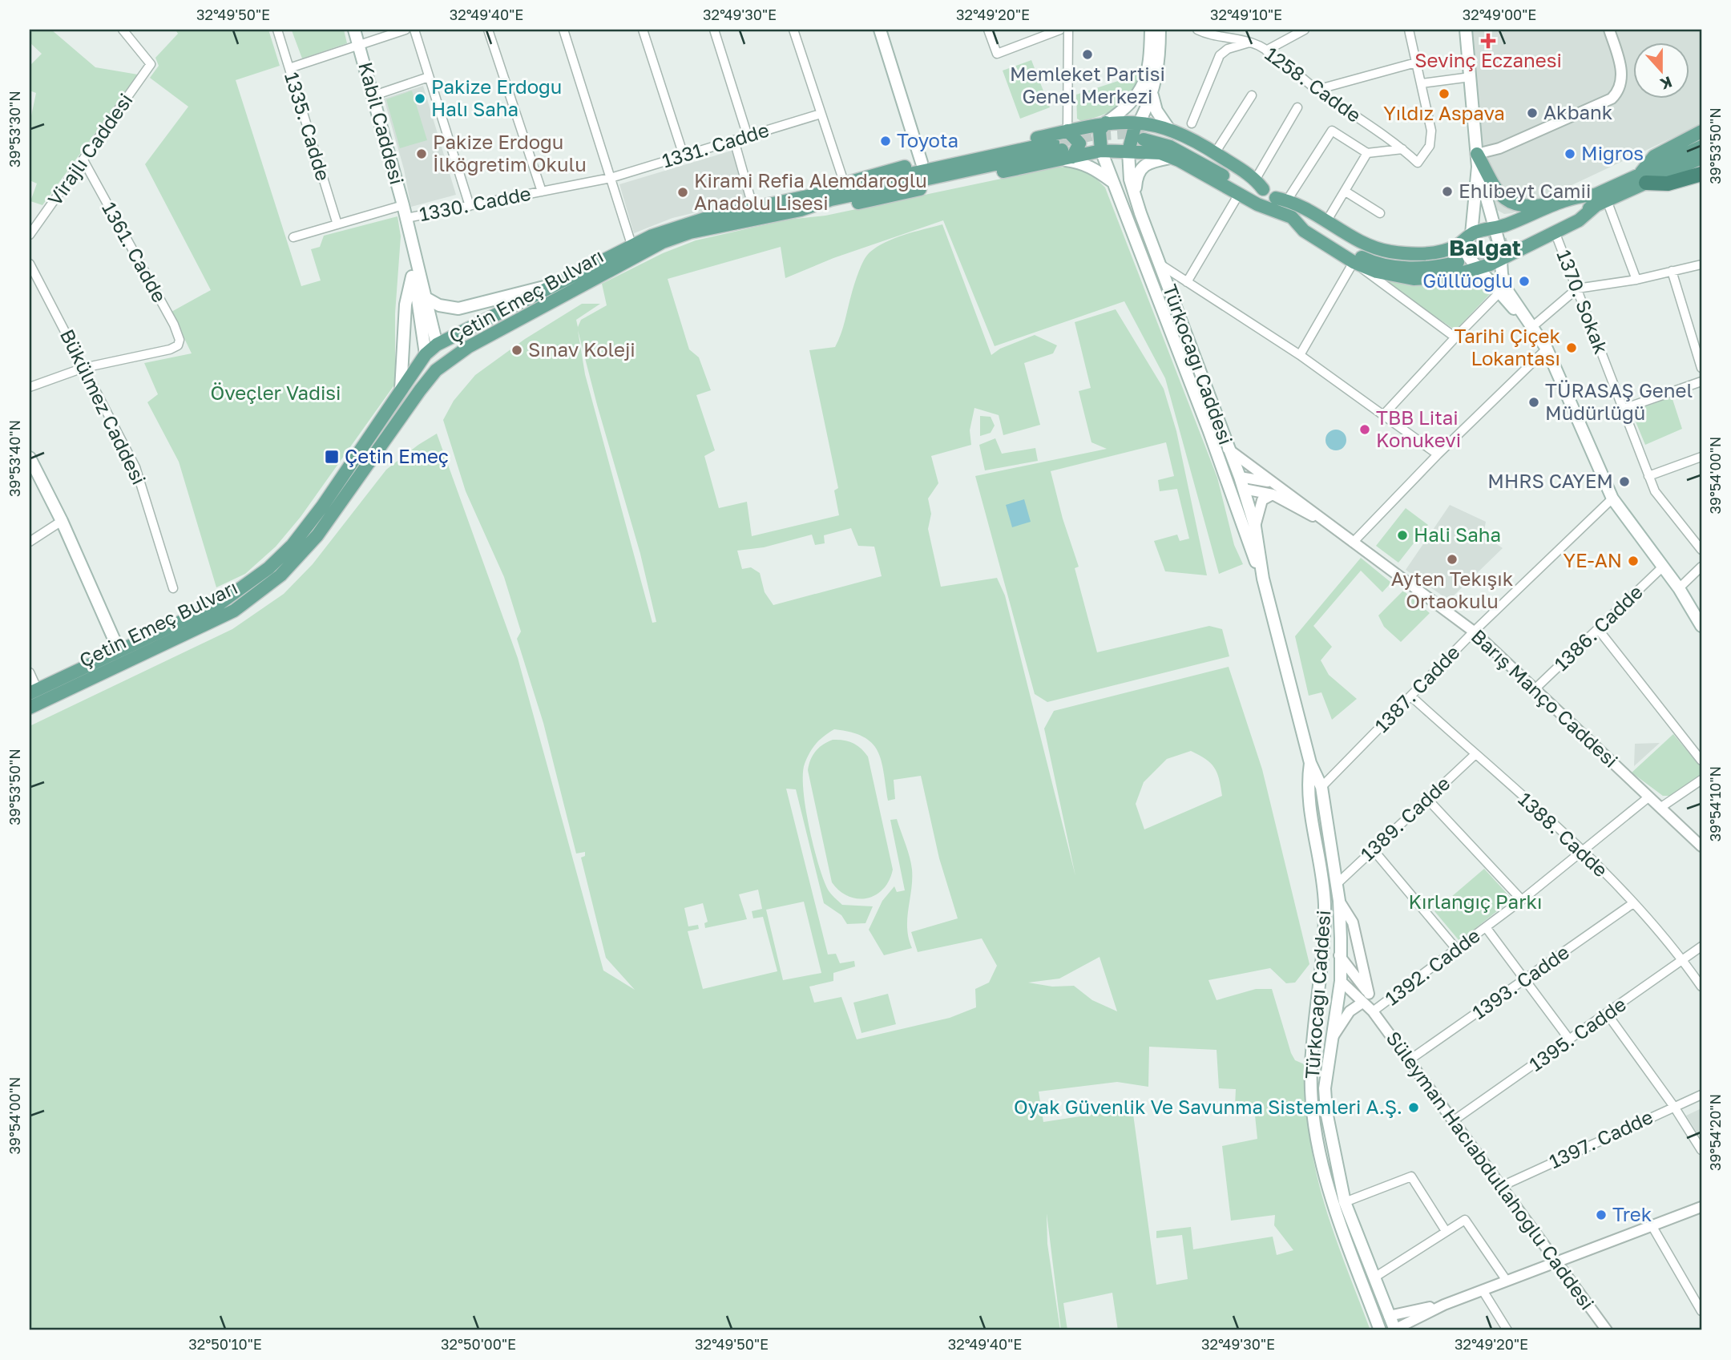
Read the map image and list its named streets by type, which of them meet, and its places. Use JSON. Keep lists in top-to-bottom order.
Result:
{
  "streets": {
    "main road": ["Kabil Caddesi", "Çetin Emeç Bulvarı", "Türkocağı Caddesi"],
    "street": [
      "1258. Cadde",
      "1335. Cadde",
      "1331. Cadde",
      "Virajlı Caddesi",
      "1330. Cadde",
      "1361. Cadde",
      "1370. Sokak",
      "Bükülmez Caddesi",
      "1386. Cadde",
      "1387. Cadde",
      "Barış Manço Caddesi",
      "1389. Cadde",
      "1388. Cadde",
      "1392. Cadde",
      "1393. Cadde",
      "1395. Cadde",
      "1397. Cadde",
      "Süleyman Hacıabdullahoğlu Caddesi"
    ]
  },
  "crossings": [
    ["Kabil Caddesi", "1330. Cadde"],
    ["Kabil Caddesi", "Çetin Emeç Bulvarı"],
    ["1331. Cadde", "1330. Cadde"],
    ["Virajlı Caddesi", "1361. Cadde"],
    ["1361. Cadde", "Bükülmez Caddesi"],
    ["Çetin Emeç Bulvarı", "1370. Sokak"],
    ["Çetin Emeç Bulvarı", "Türkocağı Caddesi"],
    ["Türkocağı Caddesi", "1387. Cadde"],
    ["Türkocağı Caddesi", "Barış Manço Caddesi"],
    ["Türkocağı Caddesi", "1389. Cadde"],
    ["Türkocağı Caddesi", "Süleyman Hacıabdullahoğlu Caddesi"],
    ["1386. Cadde", "Barış Manço Caddesi"],
    ["1387. Cadde", "Barış Manço Caddesi"],
    ["1387. Cadde", "1388. Cadde"],
    ["Barış Manço Caddesi", "1392. Cadde"],
    ["1389. Cadde", "1388. Cadde"],
    ["1388. Cadde", "1392. Cadde"],
    ["1388. Cadde", "1393. Cadde"],
    ["1388. Cadde", "1395. Cadde"],
    ["1392. Cadde", "Süleyman Hacıabdullahoğlu Caddesi"],
    ["1393. Cadde", "Süleyman Hacıabdullahoğlu Caddesi"],
    ["1395. Cadde", "Süleyman Hacıabdullahoğlu Caddesi"],
    ["1397. Cadde", "Süleyman Hacıabdullahoğlu Caddesi"]
  ],
  "districts": ["Balgat"],
  "parks": ["Öveçler Vadisi", "Kırlangıç Parkı"],
  "places": {
    "health": ["Sevinç Eczanesi"],
    "other": [
      "Memleket Partisi Genel Merkezi",
      "Yıldız Aspava",
      "Pakize Erdoğu Halı Saha",
      "Akbank",
      "Toyota",
      "Pakize Erdoğu İlköğretim Okulu",
      "Migros",
      "Ehlibeyt Camii",
      "Kirami Refia Alemdaroğlu Anadolu Lisesi",
      "Güllüoğlu",
      "Tarihi Çiçek Lokantası",
      "Sınav Koleji",
      "TÜRASAŞ Genel Müdürlüğü",
      "TBB Litai Konukevi",
      "MHRS CAYEM",
      "Hali Saha",
      "Ayten Tekışık Ortaokulu",
      "YE-AN",
      "Oyak Güvenlik Ve Savunma Sistemleri A.Ş.",
      "Trek"
    ],
    "transit": ["Çetin Emeç"]
  },
  "north": "bottom",
  "coordinates": [
    "32°49'50\"E",
    "32°49'40\"E",
    "32°49'30\"E",
    "32°49'20\"E",
    "32°49'10\"E",
    "32°49'00\"E",
    "39°53'30\"N",
    "39°53'50\"N",
    "39°53'40\"N",
    "39°54'00\"N",
    "39°54'10\"N",
    "39°54'20\"N",
    "32°50'10\"E",
    "32°50'00\"E"
  ]
}
